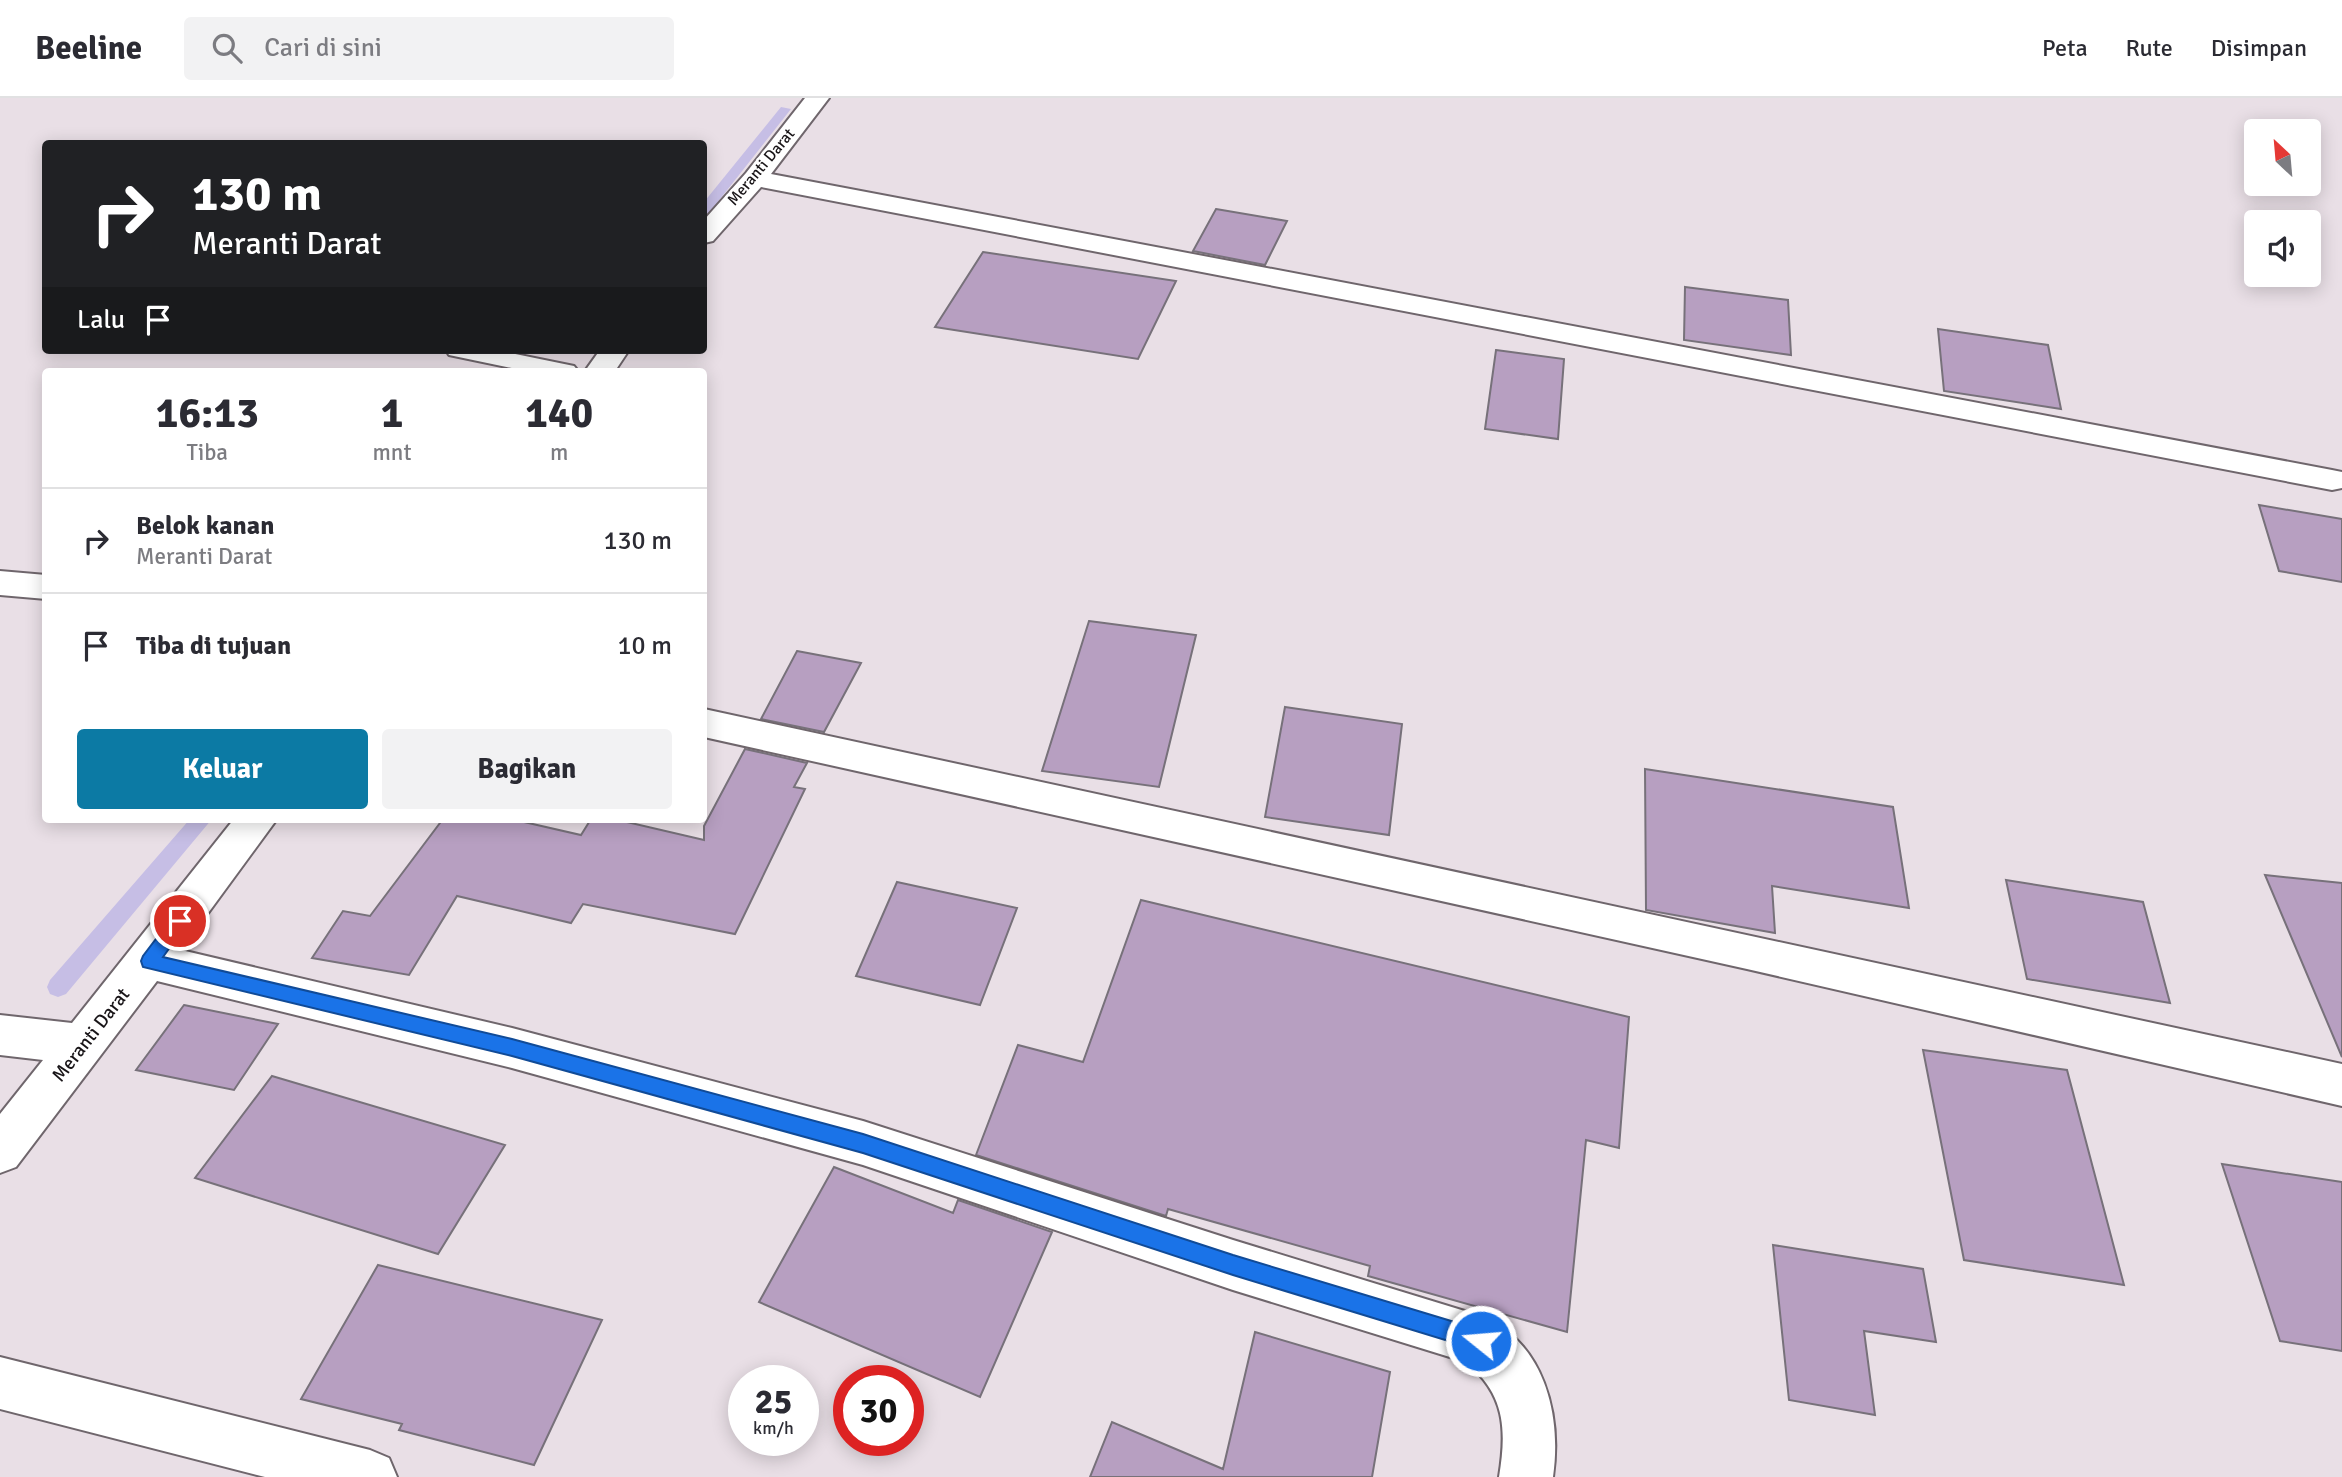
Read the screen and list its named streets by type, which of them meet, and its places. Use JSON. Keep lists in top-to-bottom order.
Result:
{
  "streets": {
    "street": ["Meranti Darat"]
  },
  "north": "top left",
  "page": {
    "header": "Beeline",
    "search": "Cari di sini",
    "nav": ["Peta", "Rute", "Disimpan"],
    "turn": ["130 m", "Meranti Darat"],
    "then": "Lalu",
    "eta": [
      "16:13",
      "Tiba",
      "1",
      "mnt",
      "140",
      "m"
    ],
    "list": [
      {
        "name": "Belok kanan",
        "note": "Meranti Darat",
        "value": "130 m"
      },
      {
        "name": "Tiba di tujuan",
        "value": "10 m"
      }
    ],
    "buttons": ["Keluar", "Bagikan"],
    "speed": "25 km/h",
    "limit": "30"
  }
}
